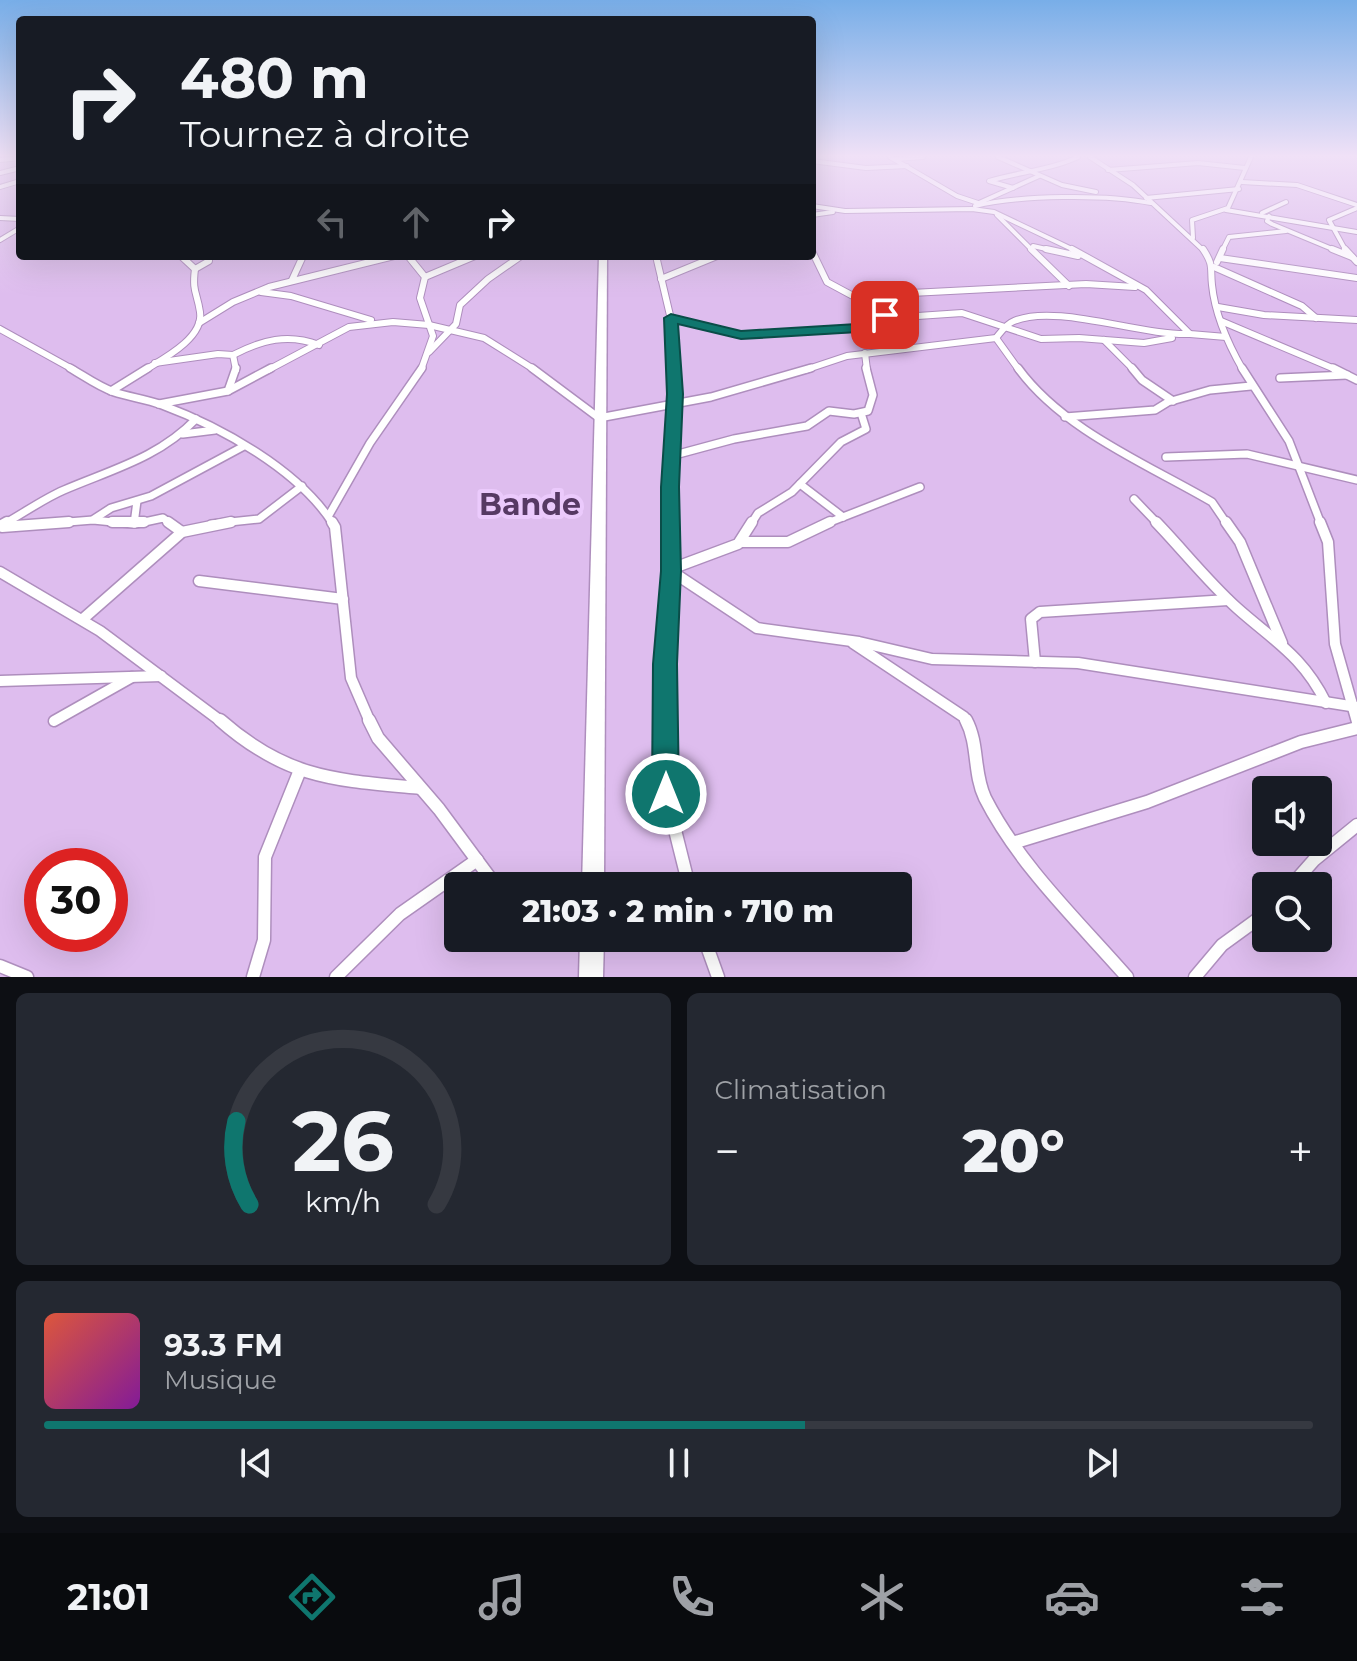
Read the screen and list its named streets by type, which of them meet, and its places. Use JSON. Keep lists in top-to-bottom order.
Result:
{
  "districts": ["Bande"],
  "page": {
    "turn": ["480 m", "Tournez à droite"],
    "limit": "30",
    "trip": "21:03 · 2 min · 710 m",
    "tile": "Climatisation",
    "heat": ["−", "20°", "+"],
    "song": ["93.3 FM", "Musique"],
    "tabs": "21:01",
    "gauge": ["26", "km/h"]
  }
}
